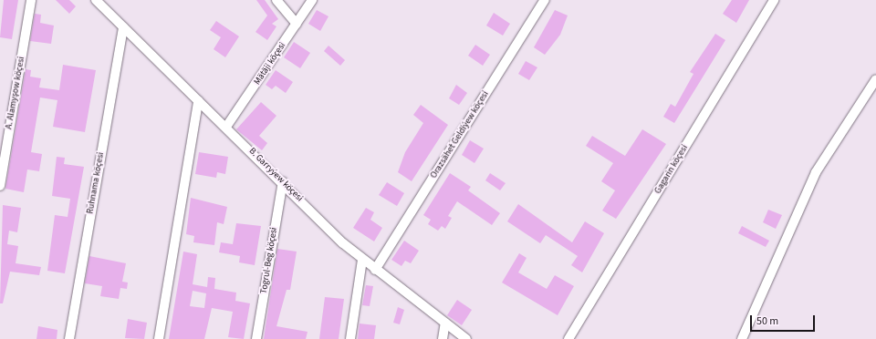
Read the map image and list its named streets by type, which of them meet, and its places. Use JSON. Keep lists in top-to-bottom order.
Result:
{
  "streets": {
    "street": [
      "Mätäji köçesi",
      "A. Alamyşow köçesi",
      "Orazsähet Geldiýew köçesi",
      "Gagarin köçesi",
      "B. Garryýew köçesi",
      "Ruhnama köçesi",
      "Togrul-Beg köçesi"
    ]
  },
  "crossings": [
    ["Mätäji köçesi", "B. Garryýew köçesi"],
    ["Orazsähet Geldiýew köçesi", "B. Garryýew köçesi"],
    ["B. Garryýew köçesi", "Ruhnama köçesi"],
    ["B. Garryýew köçesi", "Togrul-Beg köçesi"]
  ],
  "scale_bar": "50 m"
}
